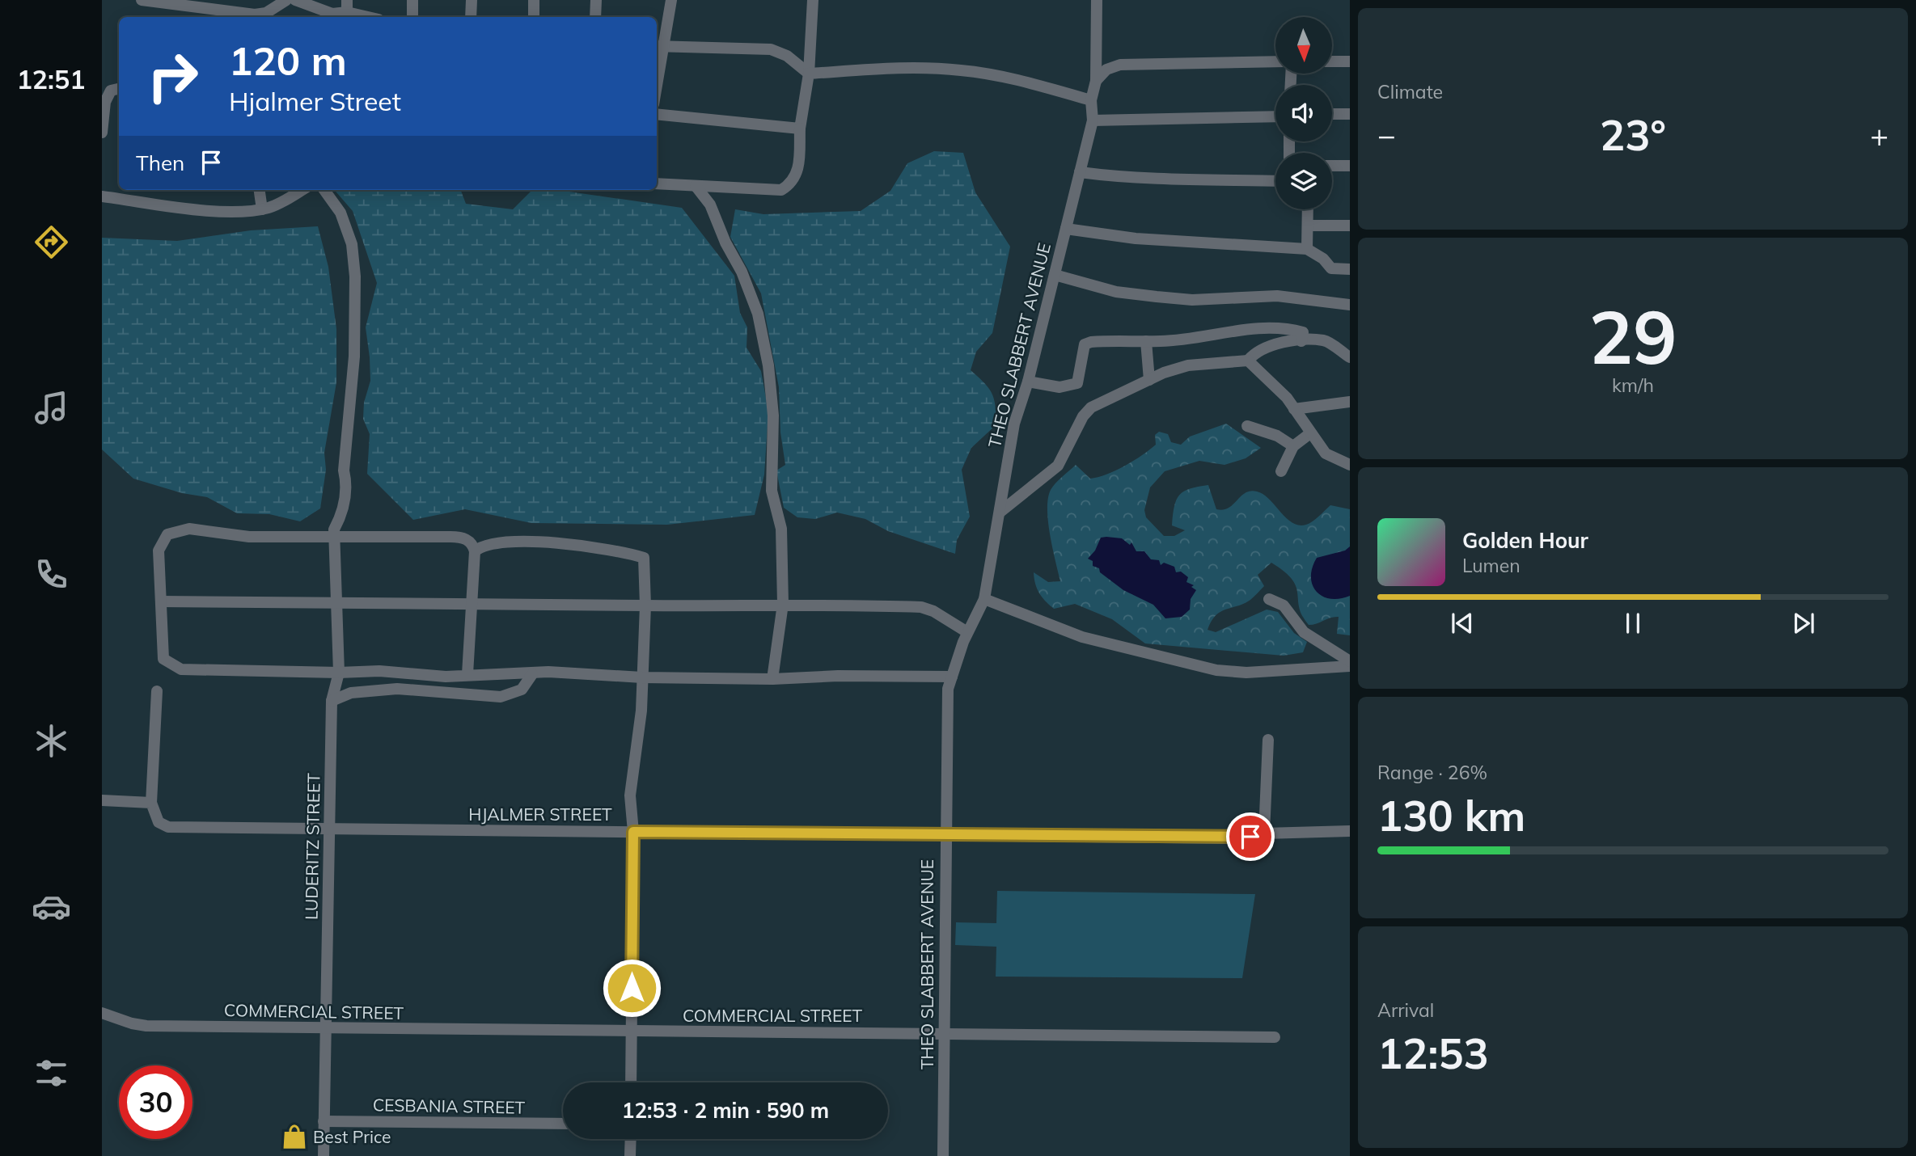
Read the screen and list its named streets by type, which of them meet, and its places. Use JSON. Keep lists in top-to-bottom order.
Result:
{
  "streets": {
    "street": [
      "THEO SLABBERT AVENUE",
      "HJALMER STREET",
      "LUDERITZ STREET",
      "COMMERCIAL STREET",
      "CESBANIA STREET"
    ]
  },
  "crossings": [
    ["THEO SLABBERT AVENUE", "HJALMER STREET"],
    ["THEO SLABBERT AVENUE", "COMMERCIAL STREET"],
    ["HJALMER STREET", "LUDERITZ STREET"],
    ["LUDERITZ STREET", "COMMERCIAL STREET"],
    ["LUDERITZ STREET", "CESBANIA STREET"]
  ],
  "places": {
    "shop": ["Best Price"]
  },
  "north": "bottom",
  "page": {
    "tabs": "12:51",
    "tile": [
      "Climate",
      ["29", "km/h"],
      ["Range · 26%", "130 km"],
      ["Arrival", "12:53"]
    ],
    "turn": ["120 m", "Hjalmer Street"],
    "heat": ["−", "23°", "+"],
    "then": "Then",
    "song": ["Golden Hour", "Lumen"],
    "limit": "30",
    "trip": "12:53 · 2 min · 590 m"
  }
}
